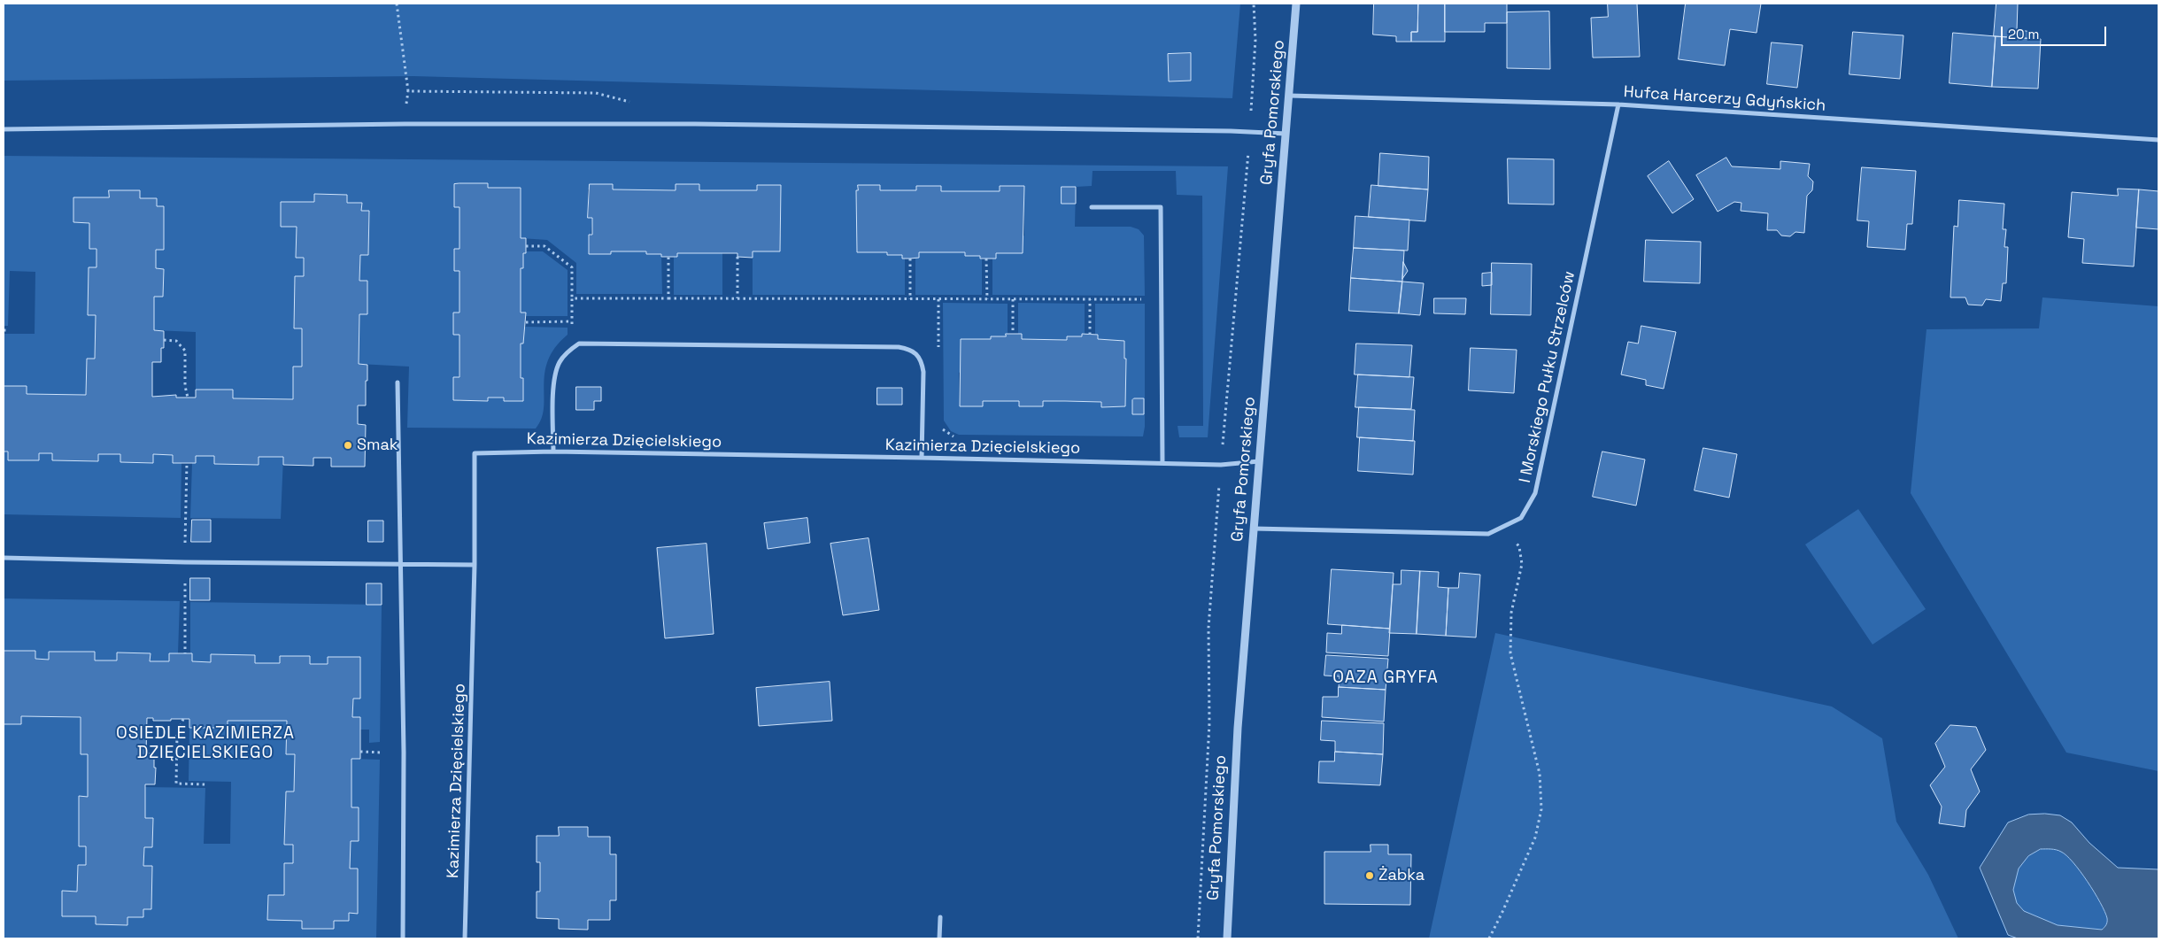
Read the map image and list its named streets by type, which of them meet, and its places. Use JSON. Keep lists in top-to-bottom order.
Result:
{
  "streets": {
    "street": [
      "Hufca Harcerzy Gdyńskich",
      "Gryfa Pomorskiego",
      "I Morskiego Pułku Strzelców",
      "Kazimierza Dzięcielskiego"
    ]
  },
  "crossings": [
    ["Hufca Harcerzy Gdyńskich", "Gryfa Pomorskiego"],
    ["Hufca Harcerzy Gdyńskich", "I Morskiego Pułku Strzelców"],
    ["Gryfa Pomorskiego", "I Morskiego Pułku Strzelców"],
    ["Gryfa Pomorskiego", "Kazimierza Dzięcielskiego"]
  ],
  "districts": ["OAZA GRYFA", "OSIEDLE KAZIMIERZA DZIĘCIELSKIEGO"],
  "places": ["Smak", "Żabka"],
  "scale_bar": "20 m"
}
